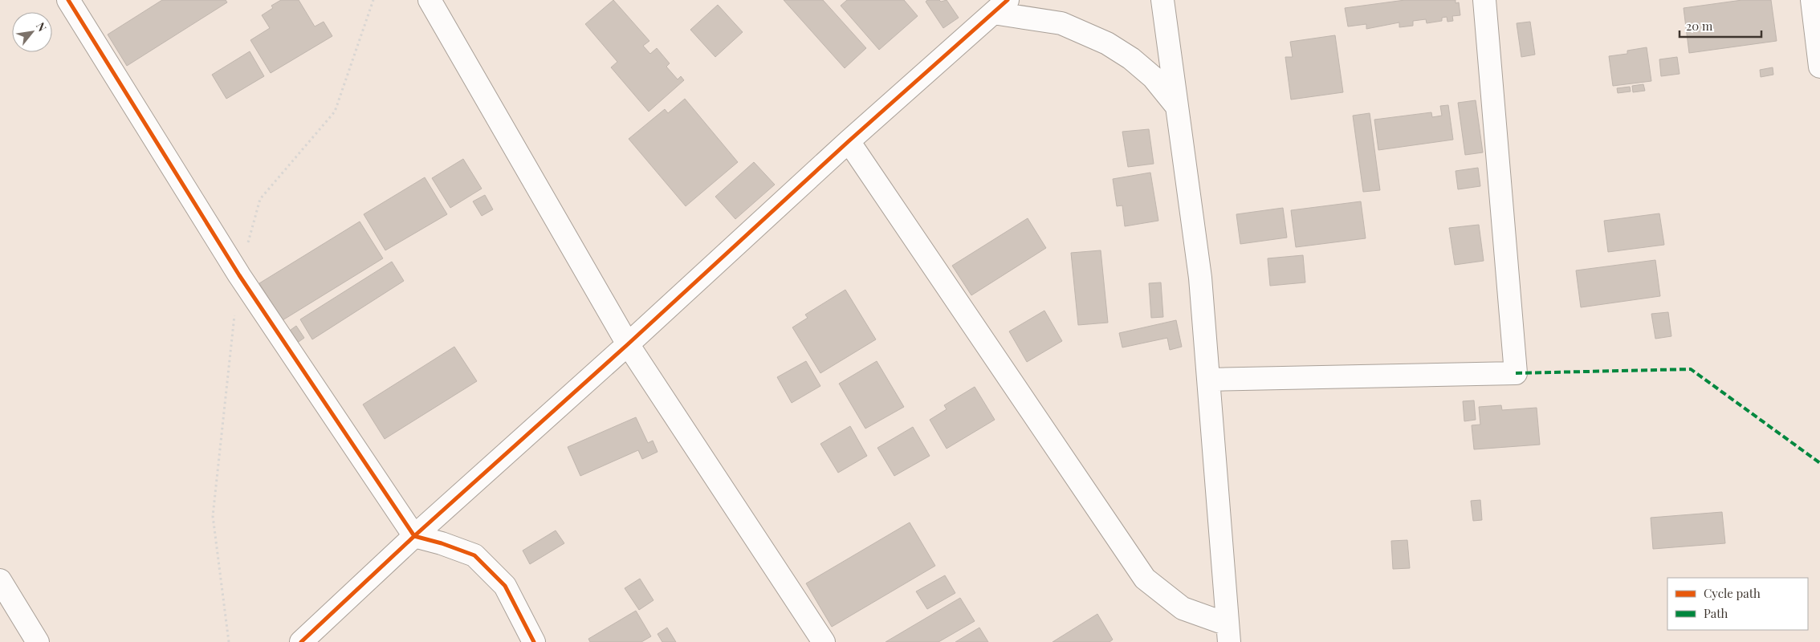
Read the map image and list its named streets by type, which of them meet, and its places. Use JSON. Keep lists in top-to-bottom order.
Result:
{
  "legend": ["Cycle path", "Path"],
  "scale_bar": "20 m",
  "north": "top right"
}
